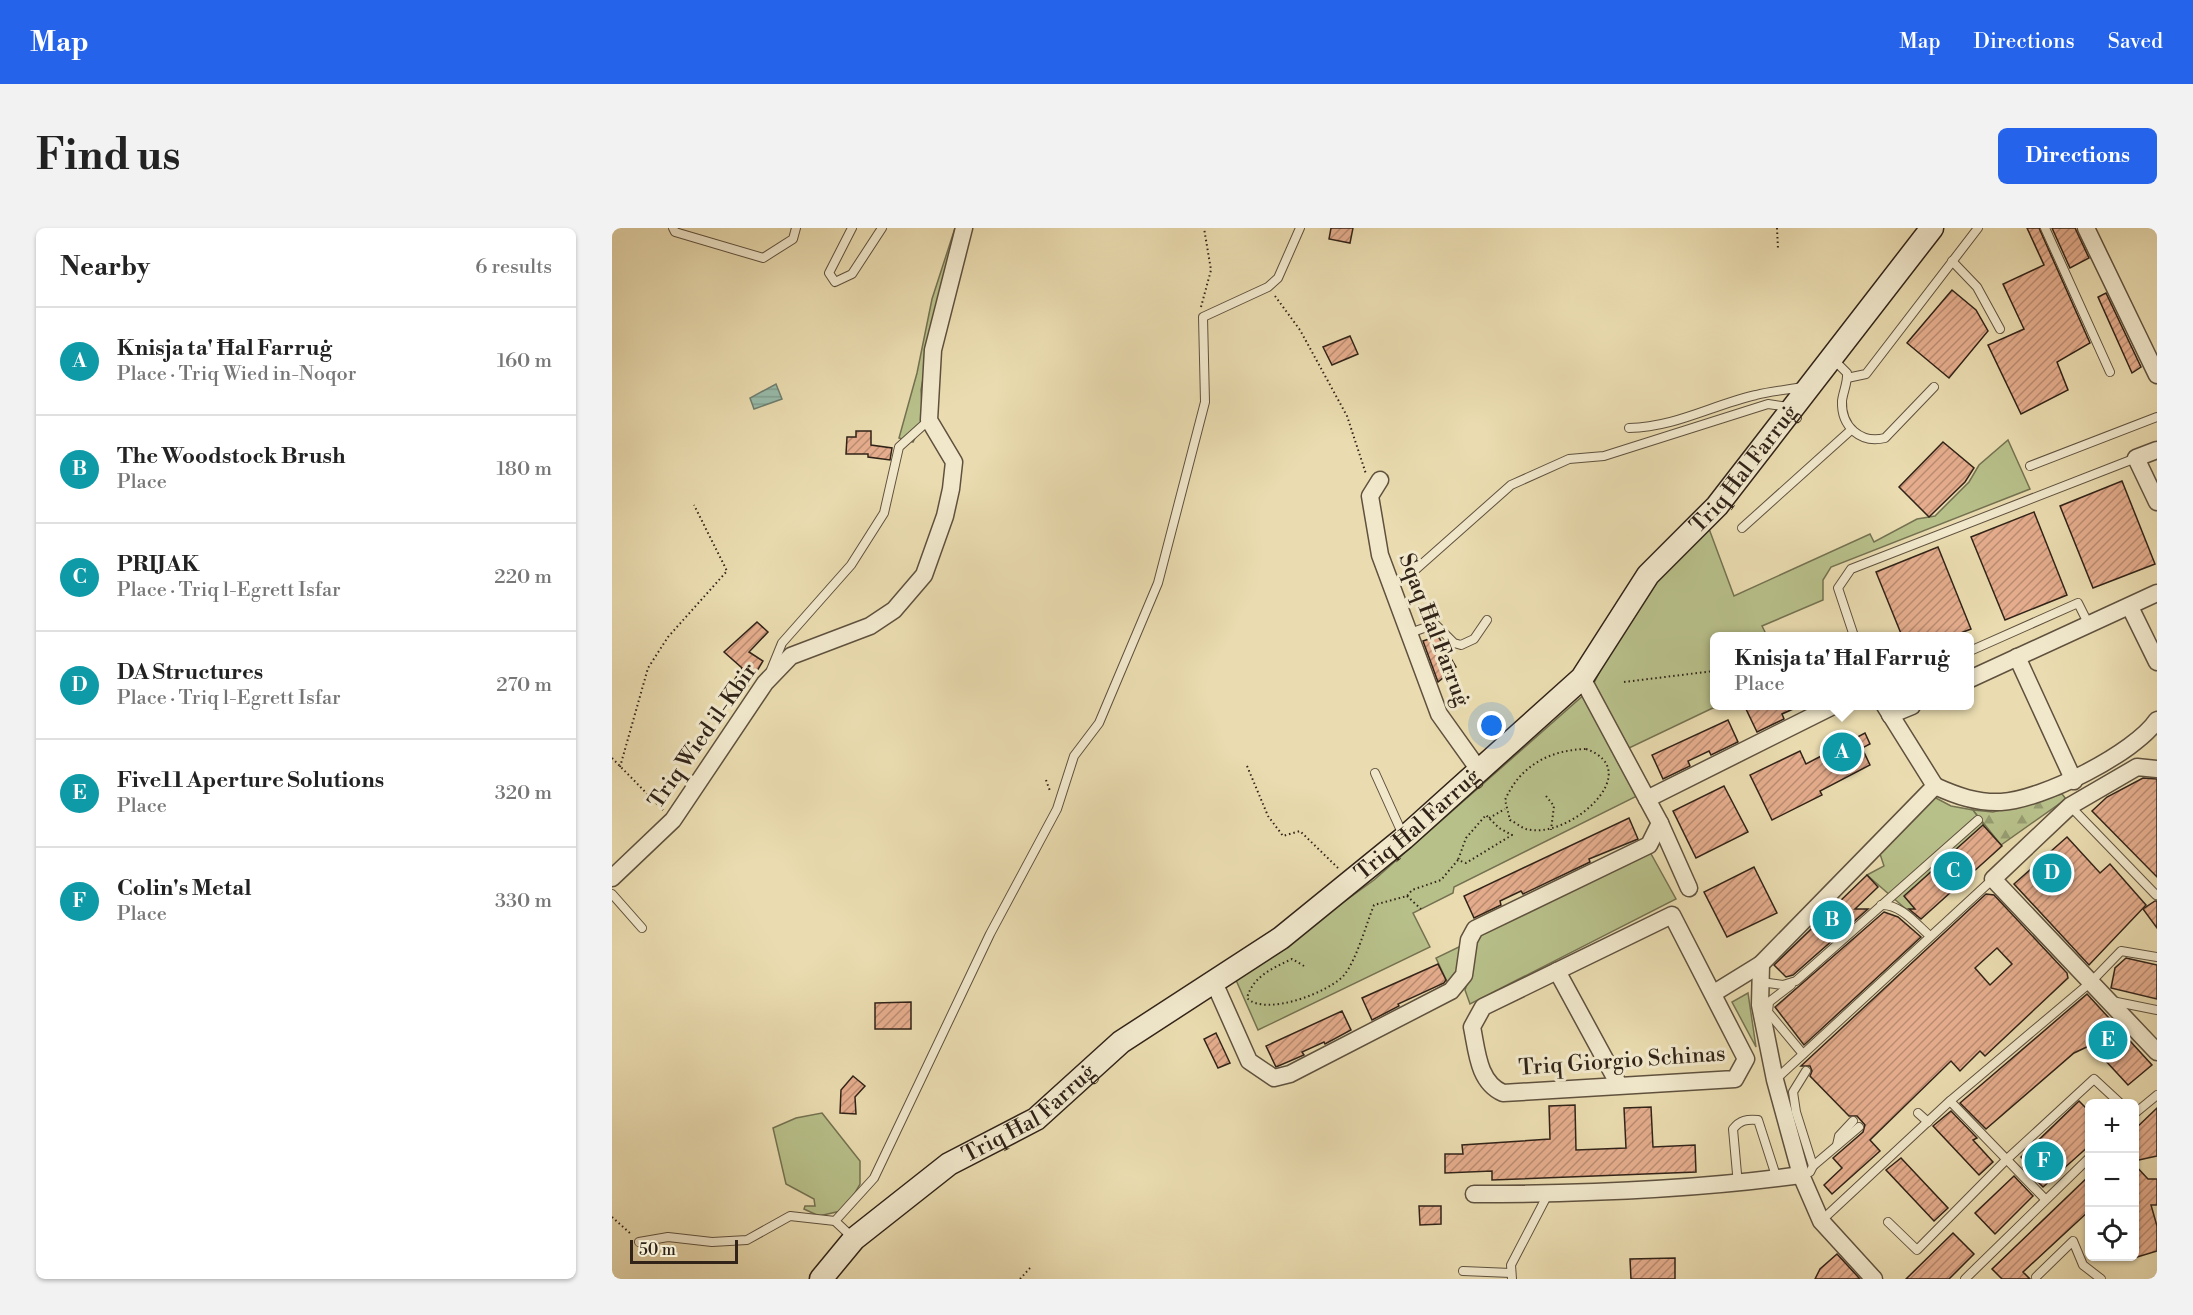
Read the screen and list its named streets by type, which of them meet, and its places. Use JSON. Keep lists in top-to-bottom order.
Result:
{
  "streets": {
    "main road": ["Triq Ħal Farruġ"],
    "street": ["Sqaq Ħal Farruġ", "Triq Wied il-Kbir", "Triq Giorgio Schinas"]
  },
  "crossings": [
    ["Triq Ħal Farruġ", "Sqaq Ħal Farruġ"]
  ],
  "scale_bar": "50 m",
  "page": {
    "header": "Map",
    "nav": ["Map", "Directions", "Saved"],
    "buttons": "Directions",
    "title": "Find us",
    "heading": ["Nearby", "6 results"],
    "list": [
      {
        "mark": "A",
        "name": "Knisja ta' Ħal Farruġ",
        "note": "Place · Triq Wied in-Noqor",
        "value": "160 m"
      },
      {
        "mark": "B",
        "name": "The Woodstock Brush",
        "note": "Place",
        "value": "180 m"
      },
      {
        "mark": "C",
        "name": "PRIJAK",
        "note": "Place · Triq l-Egrett Isfar",
        "value": "220 m"
      },
      {
        "mark": "D",
        "name": "DA Structures",
        "note": "Place · Triq l-Egrett Isfar",
        "value": "270 m"
      },
      {
        "mark": "E",
        "name": "Five11 Aperture Solutions",
        "note": "Place",
        "value": "320 m"
      },
      {
        "mark": "F",
        "name": "Colin's Metal",
        "note": "Place",
        "value": "330 m"
      }
    ],
    "popup": ["Knisja ta' Ħal Farruġ", "Place"],
    "pins": [
      "A",
      "C",
      "D",
      "B",
      "E",
      "F"
    ],
    "map_buttons": ["+", "−"],
    "scale": "50 m"
  }
}
